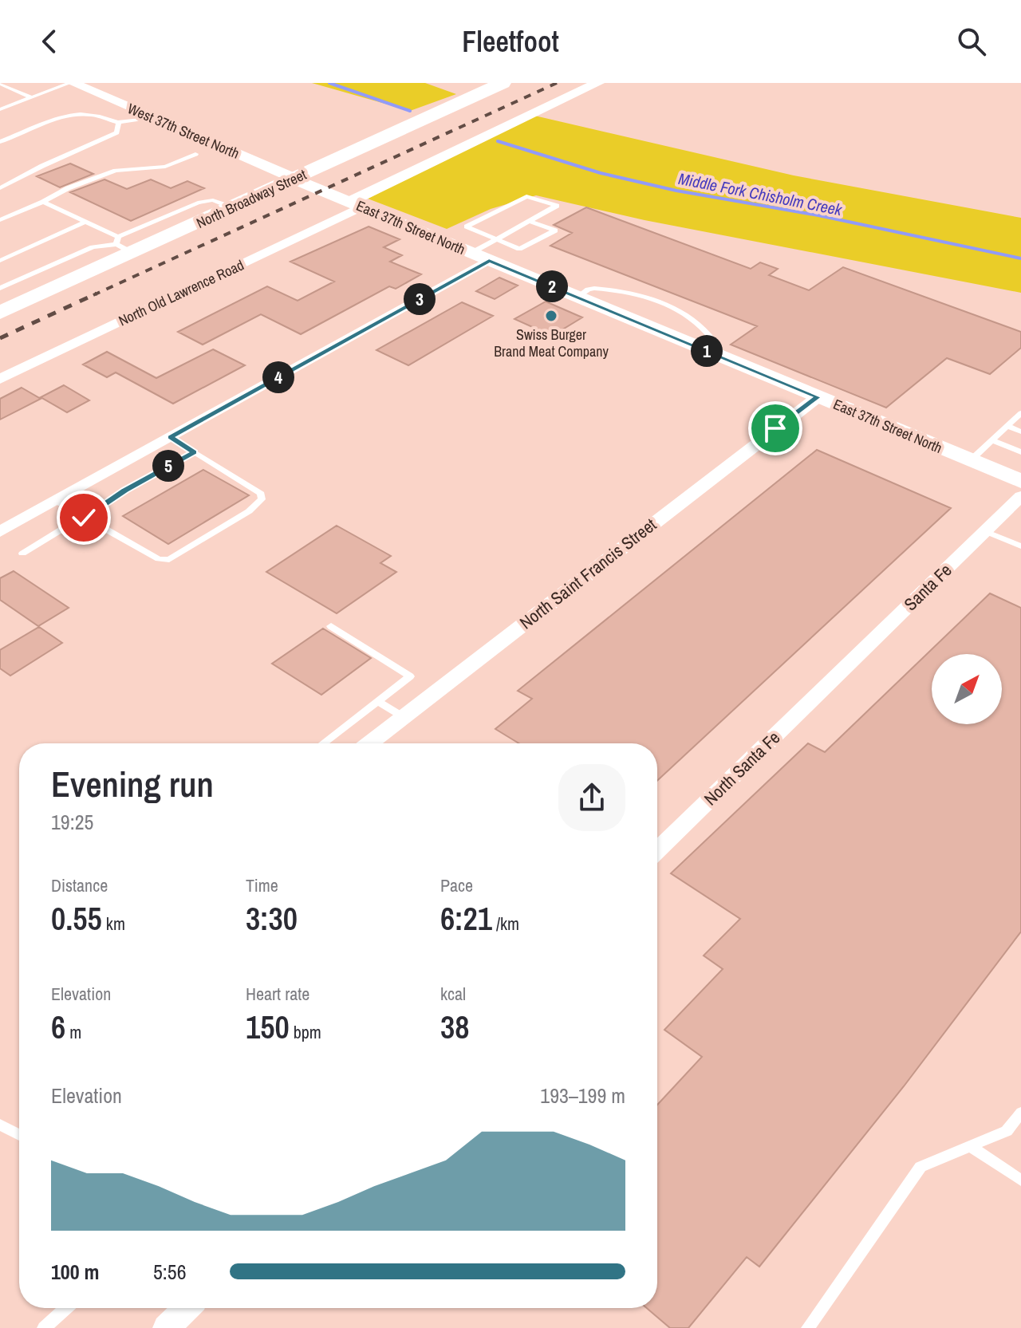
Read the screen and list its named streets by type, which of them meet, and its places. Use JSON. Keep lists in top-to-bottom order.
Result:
{
  "streets": {
    "main road": ["North Broadway Street", "East 37th Street North"],
    "street": [
      "West 37th Street North",
      "North Old Lawrence Road",
      "North Saint Francis Street",
      "Santa Fe",
      "North Santa Fe"
    ]
  },
  "crossings": [
    ["West 37th Street North", "North Broadway Street"],
    ["West 37th Street North", "East 37th Street North"],
    ["North Broadway Street", "East 37th Street North"],
    ["East 37th Street North", "North Old Lawrence Road"],
    ["East 37th Street North", "North Saint Francis Street"],
    ["Santa Fe", "North Santa Fe"]
  ],
  "water": ["Middle Fork Chisholm Creek"],
  "places": ["Swiss Burger Brand Meat Company"],
  "north": "top right",
  "page": {
    "header": "Fleetfoot",
    "pins": [
      "2",
      "3",
      "1",
      "4",
      "5"
    ],
    "heading": ["Evening run", "19:25"],
    "stats": [
      ["Distance", "0.55 km"],
      ["Time", "3:30"],
      ["Pace", "6:21 /km"],
      ["Elevation", "6 m"],
      ["Heart rate", "150 bpm"],
      ["kcal", "38"]
    ],
    "chart": ["Elevation", "193–199 m"],
    "list": [
      {
        "name": "100 m",
        "note": "5:56"
      }
    ]
  }
}
